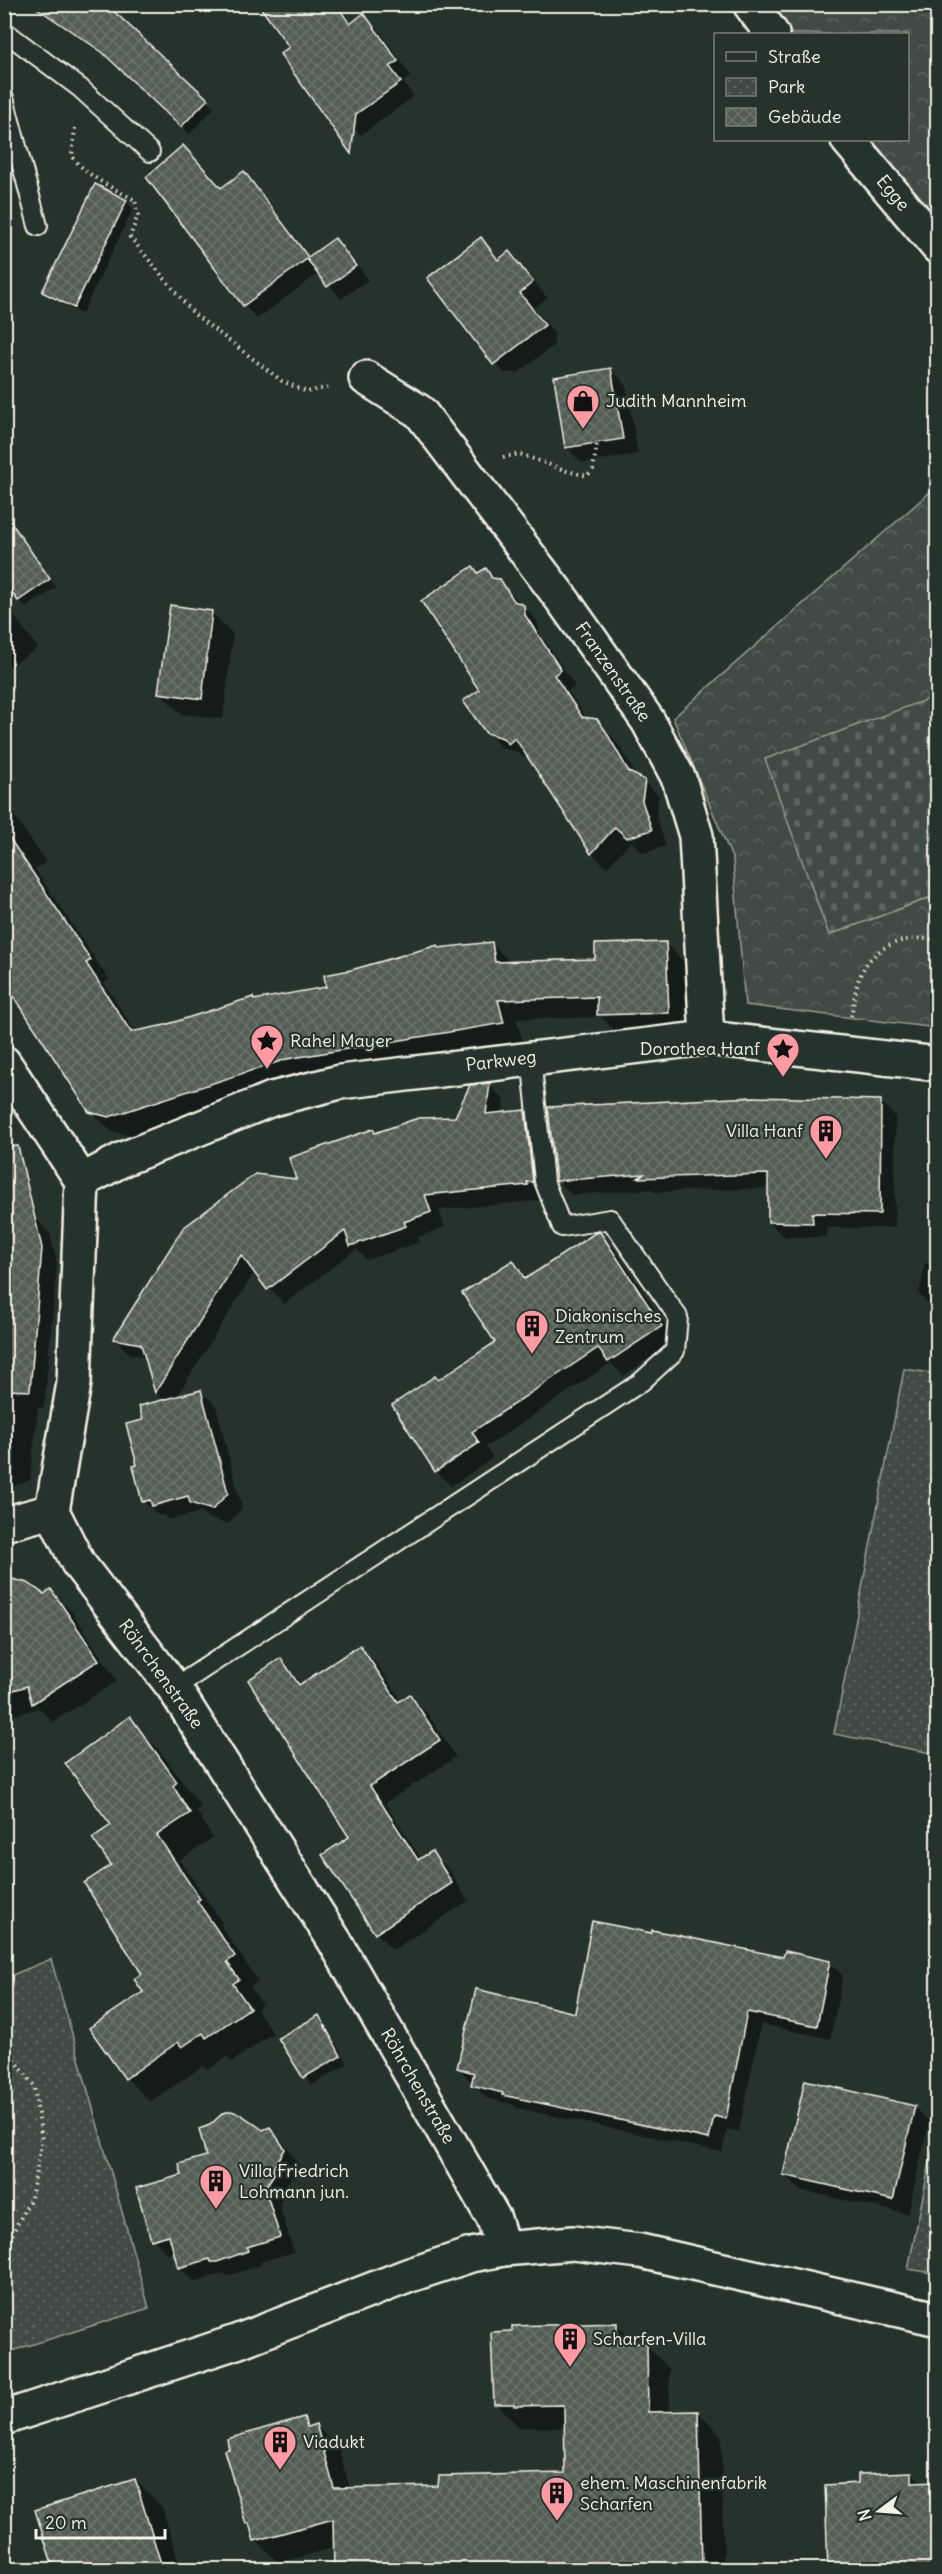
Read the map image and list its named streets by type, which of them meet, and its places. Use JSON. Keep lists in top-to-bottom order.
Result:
{
  "streets": {
    "street": [
      "Egge",
      "Franzenstraße",
      "Parkweg",
      "Röhrchenstraße"
    ]
  },
  "crossings": [
    ["Franzenstraße", "Parkweg"]
  ],
  "places": {
    "shop": ["Judith Mannheim"],
    "place": ["Rahel Mayer", "Dorothea Hanf"],
    "building": [
      "Villa Hanf",
      "Diakonisches Zentrum",
      "Villa Friedrich Lohmann jun.",
      "Scharfen-Villa",
      "Viadukt",
      "ehem. Maschinenfabrik Scharfen"
    ]
  },
  "legend": ["Straße", "Park", "Gebäude"],
  "scale_bar": "20 m",
  "north": "left"
}
